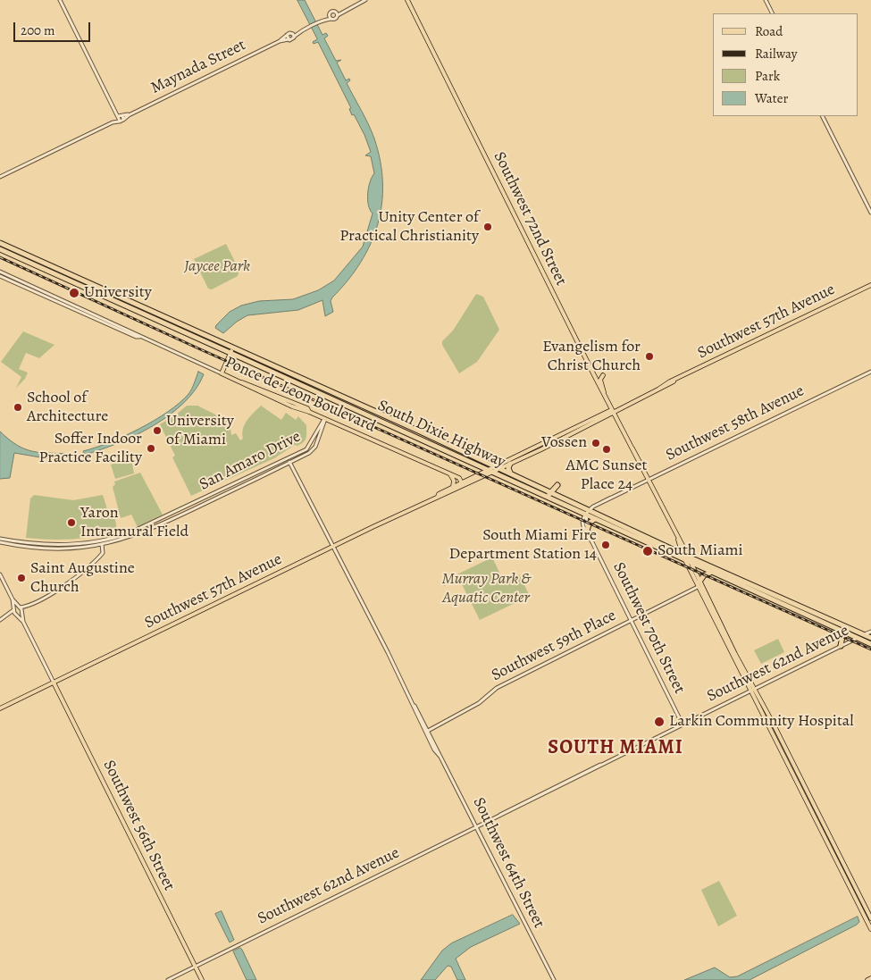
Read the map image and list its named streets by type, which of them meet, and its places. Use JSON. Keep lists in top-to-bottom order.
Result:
{
  "streets": {
    "highway": ["South Dixie Highway"],
    "main road": [
      "Southwest 72nd Street",
      "Southwest 57th Avenue",
      "Ponce de Leon Boulevard",
      "Southwest 56th Street"
    ],
    "street": [
      "Maynada Street",
      "Southwest 58th Avenue",
      "San Amaro Drive",
      "Southwest 70th Street",
      "Southwest 59th Place",
      "Southwest 62nd Avenue",
      "Southwest 64th Street"
    ]
  },
  "crossings": [
    ["Southwest 72nd Street", "Southwest 57th Avenue"],
    ["Southwest 72nd Street", "Southwest 58th Avenue"],
    ["Southwest 72nd Street", "South Dixie Highway"],
    ["Southwest 72nd Street", "Southwest 59th Place"],
    ["Southwest 72nd Street", "Southwest 62nd Avenue"],
    ["Southwest 57th Avenue", "Ponce de Leon Boulevard"],
    ["Southwest 57th Avenue", "South Dixie Highway"],
    ["Southwest 57th Avenue", "Southwest 56th Street"],
    ["Southwest 57th Avenue", "Southwest 64th Street"],
    ["Ponce de Leon Boulevard", "San Amaro Drive"],
    ["Southwest 58th Avenue", "South Dixie Highway"],
    ["Southwest 58th Avenue", "Southwest 70th Street"],
    ["South Dixie Highway", "Southwest 70th Street"],
    ["South Dixie Highway", "Southwest 62nd Avenue"],
    ["San Amaro Drive", "Southwest 64th Street"],
    ["Southwest 70th Street", "Southwest 59th Place"],
    ["Southwest 70th Street", "Southwest 62nd Avenue"],
    ["Southwest 59th Place", "Southwest 64th Street"],
    ["Southwest 62nd Avenue", "Southwest 56th Street"],
    ["Southwest 62nd Avenue", "Southwest 64th Street"]
  ],
  "districts": ["SOUTH MIAMI"],
  "parks": ["Jaycee Park", "Murray Park & Aquatic Center"],
  "places": [
    "Unity Center of Practical Christianity",
    "University",
    "Evangelism for Christ Church",
    "School of Architecture",
    "University of Miami",
    "Vossen",
    "Soffer Indoor Practice Facility",
    "AMC Sunset Place 24",
    "Yaron Intramural Field",
    "South Miami Fire Department Station 14",
    "South Miami",
    "Saint Augustine Church",
    "Larkin Community Hospital"
  ],
  "legend": [
    "Road",
    "Railway",
    "Park",
    "Water"
  ],
  "scale_bar": "200 m"
}
